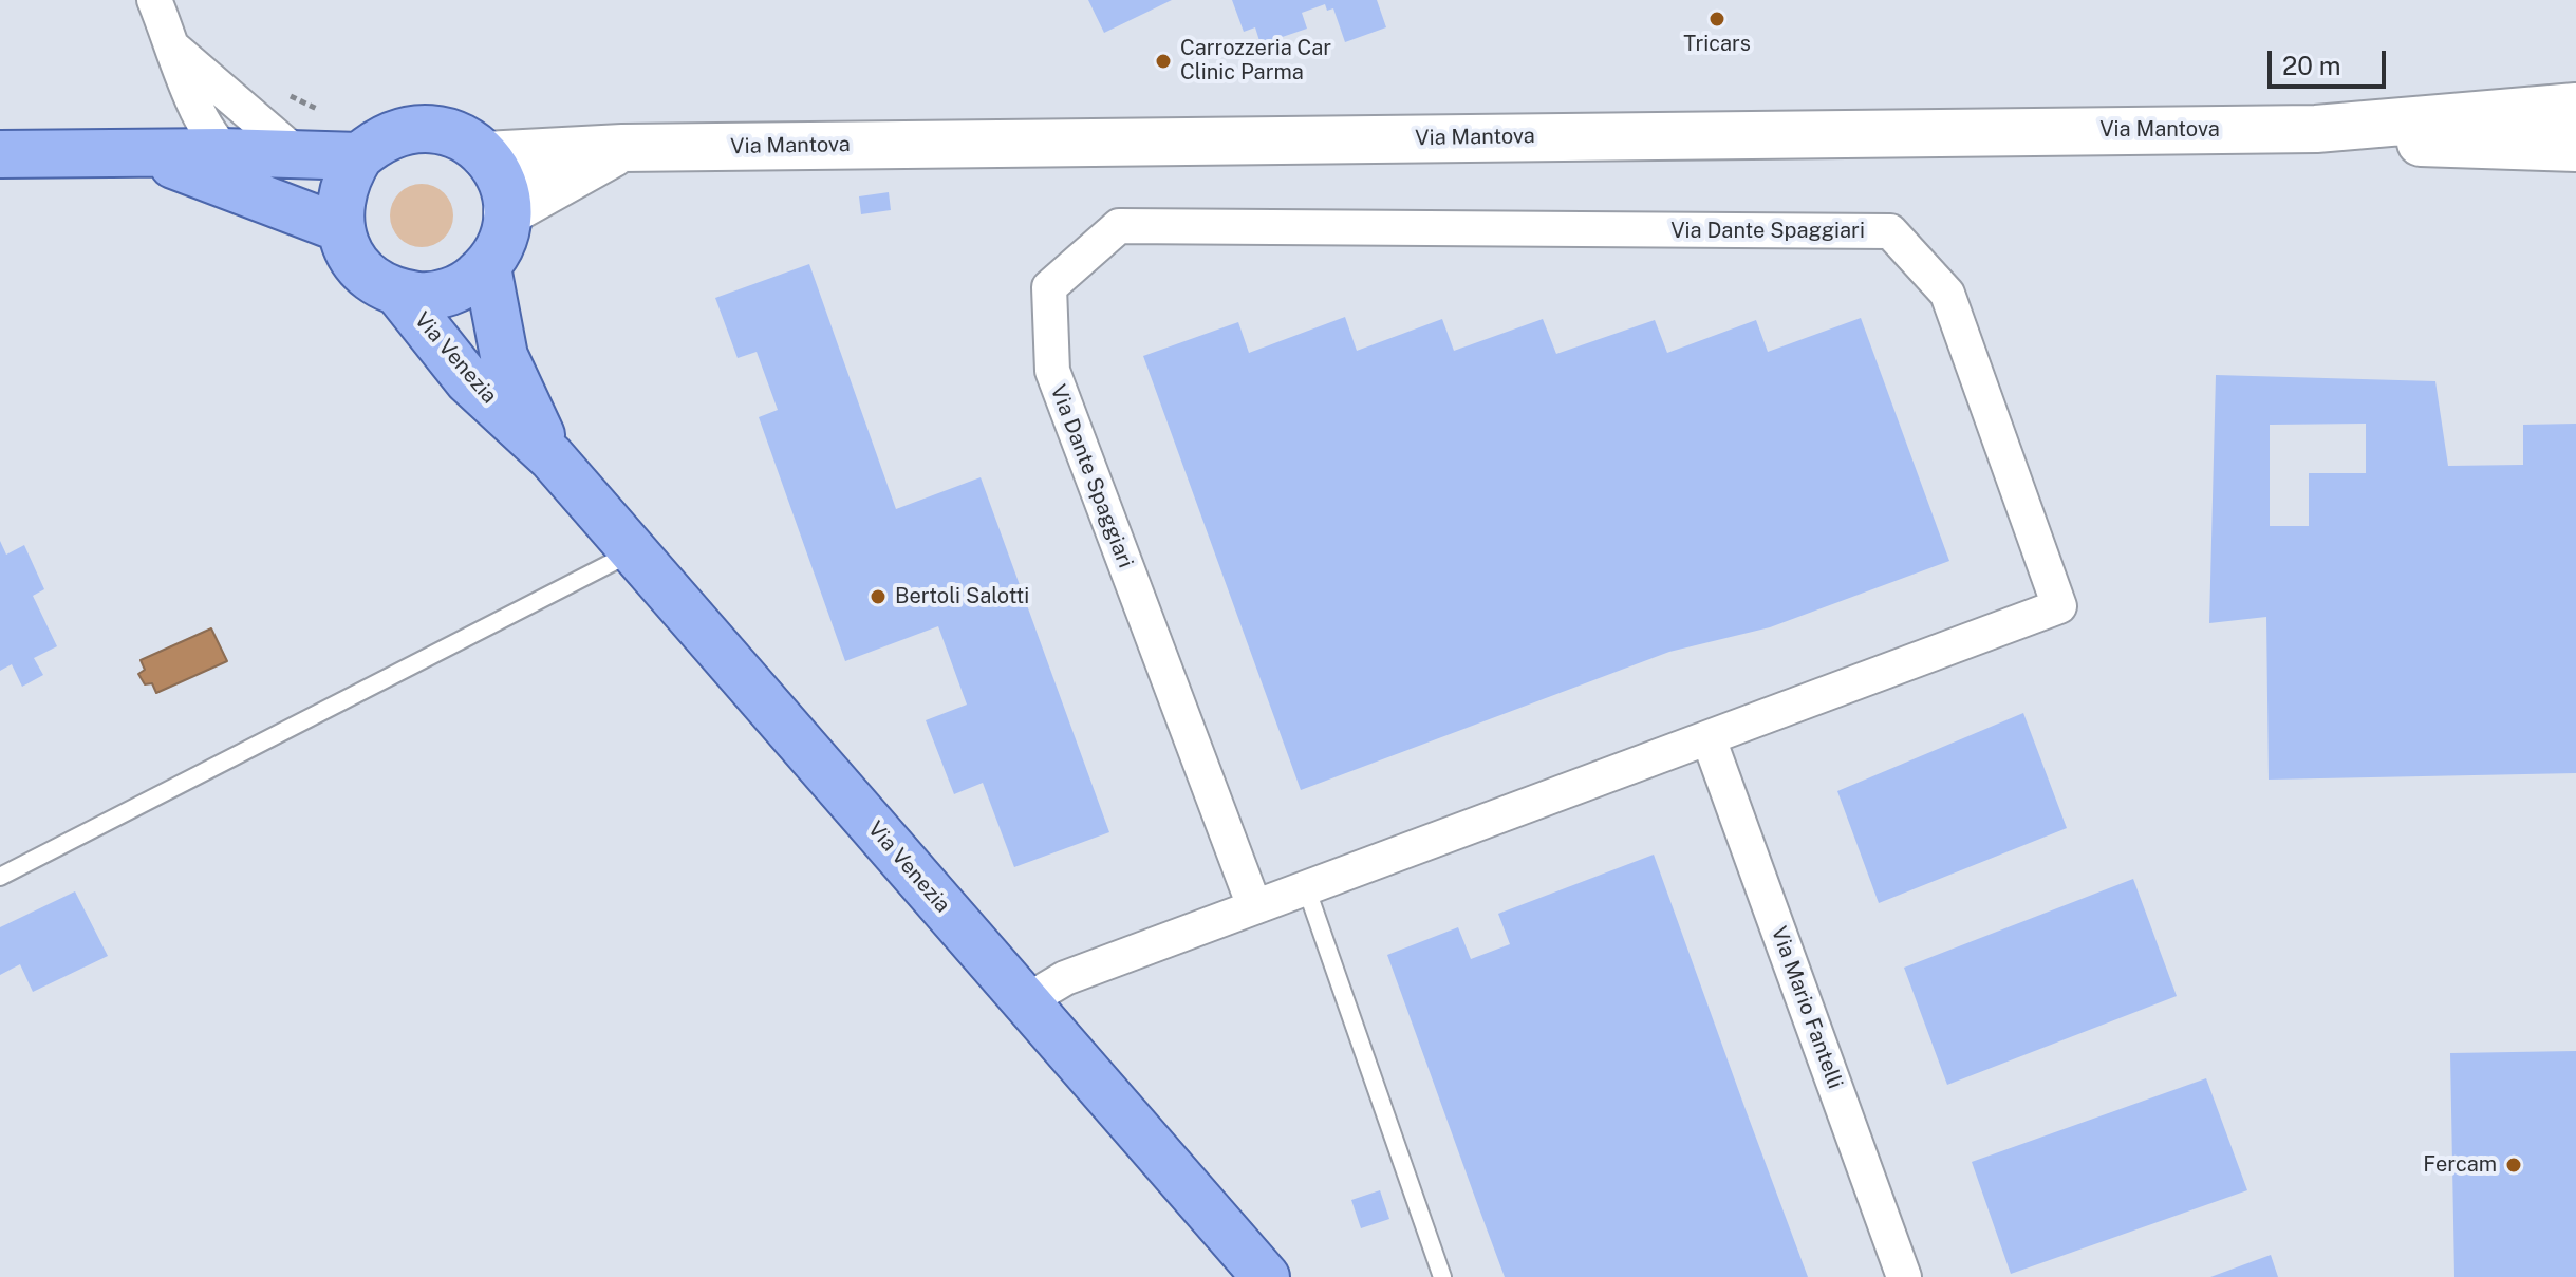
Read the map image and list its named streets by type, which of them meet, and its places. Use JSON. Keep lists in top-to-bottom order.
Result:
{
  "streets": {
    "main road": ["Via Mantova", "Via Venezia"],
    "street": ["Via Dante Spaggiari", "Via Mario Fantelli"]
  },
  "crossings": [
    ["Via Mantova", "Via Venezia"],
    ["Via Dante Spaggiari", "Via Venezia"],
    ["Via Dante Spaggiari", "Via Mario Fantelli"]
  ],
  "places": [
    "Tricars",
    "Carrozzeria Car Clinic Parma",
    "Bertoli Salotti",
    "Fercam"
  ],
  "scale_bar": "20 m"
}
